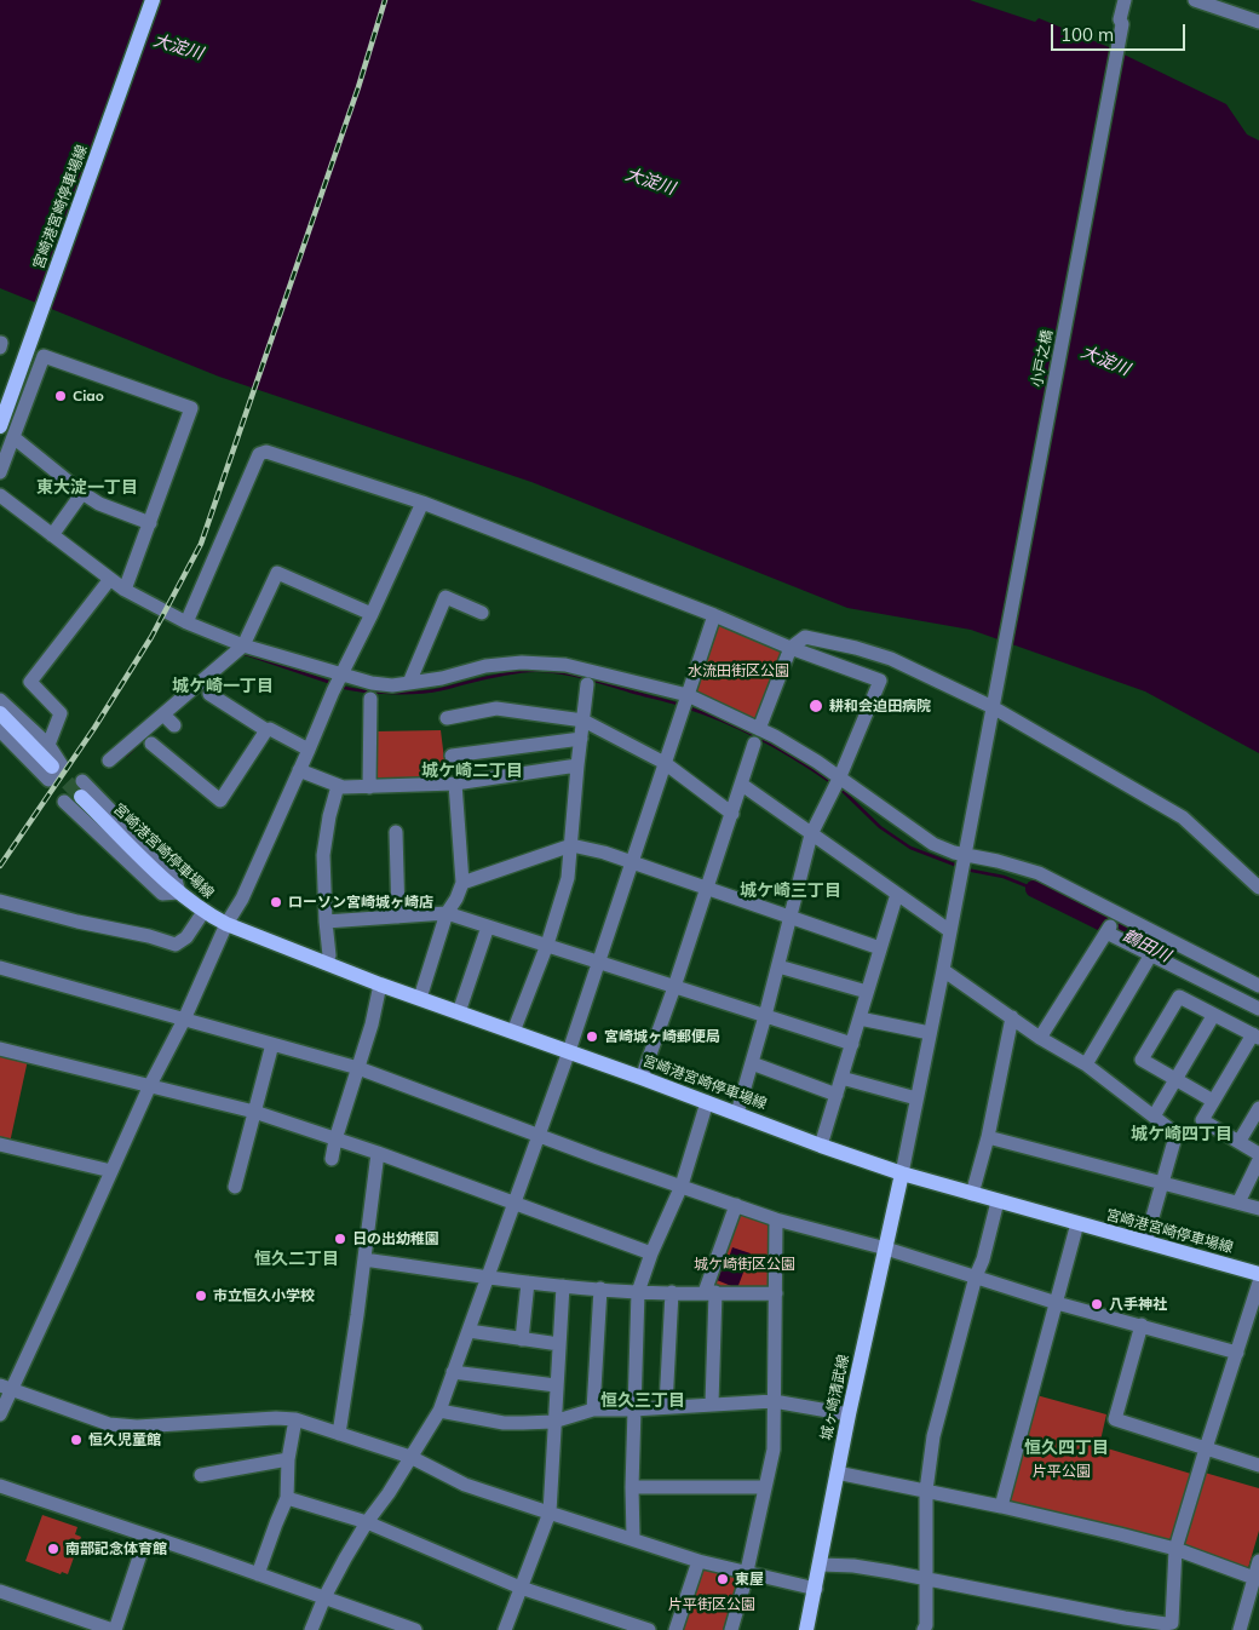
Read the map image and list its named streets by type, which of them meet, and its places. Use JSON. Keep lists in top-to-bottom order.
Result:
{
  "streets": {
    "main road": ["宮崎港宮崎停車場線", "城ヶ崎清武線"],
    "street": ["小戸之橋"]
  },
  "crossings": [
    ["宮崎港宮崎停車場線", "小戸之橋"],
    ["宮崎港宮崎停車場線", "城ヶ崎清武線"],
    ["小戸之橋", "城ヶ崎清武線"]
  ],
  "districts": [
    "東大淀一丁目",
    "城ケ崎一丁目",
    "城ケ崎二丁目",
    "城ケ崎三丁目",
    "城ケ崎四丁目",
    "恒久二丁目",
    "恒久三丁目",
    "恒久四丁目"
  ],
  "water": ["大淀川", "鶴田川"],
  "parks": [
    "水流田街区公園",
    "城ケ崎街区公園",
    "片平公園",
    "片平街区公園"
  ],
  "places": [
    "Ciao",
    "耕和会迫田病院",
    "ローソン宮崎城ヶ崎店",
    "宮崎城ヶ崎郵便局",
    "日の出幼稚園",
    "市立恒久小学校",
    "八手神社",
    "恒久児童館",
    "南部記念体育館",
    "東屋"
  ],
  "scale_bar": "100 m"
}
